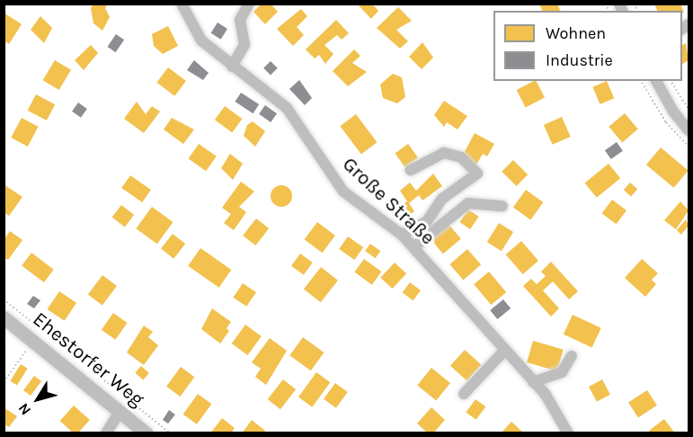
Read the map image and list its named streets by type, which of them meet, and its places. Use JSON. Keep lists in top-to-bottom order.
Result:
{
  "streets": {
    "main road": ["Ehestorfer Weg"],
    "street": ["Große Straße"]
  },
  "legend": ["Wohnen", "Industrie"],
  "north": "bottom left"
}
